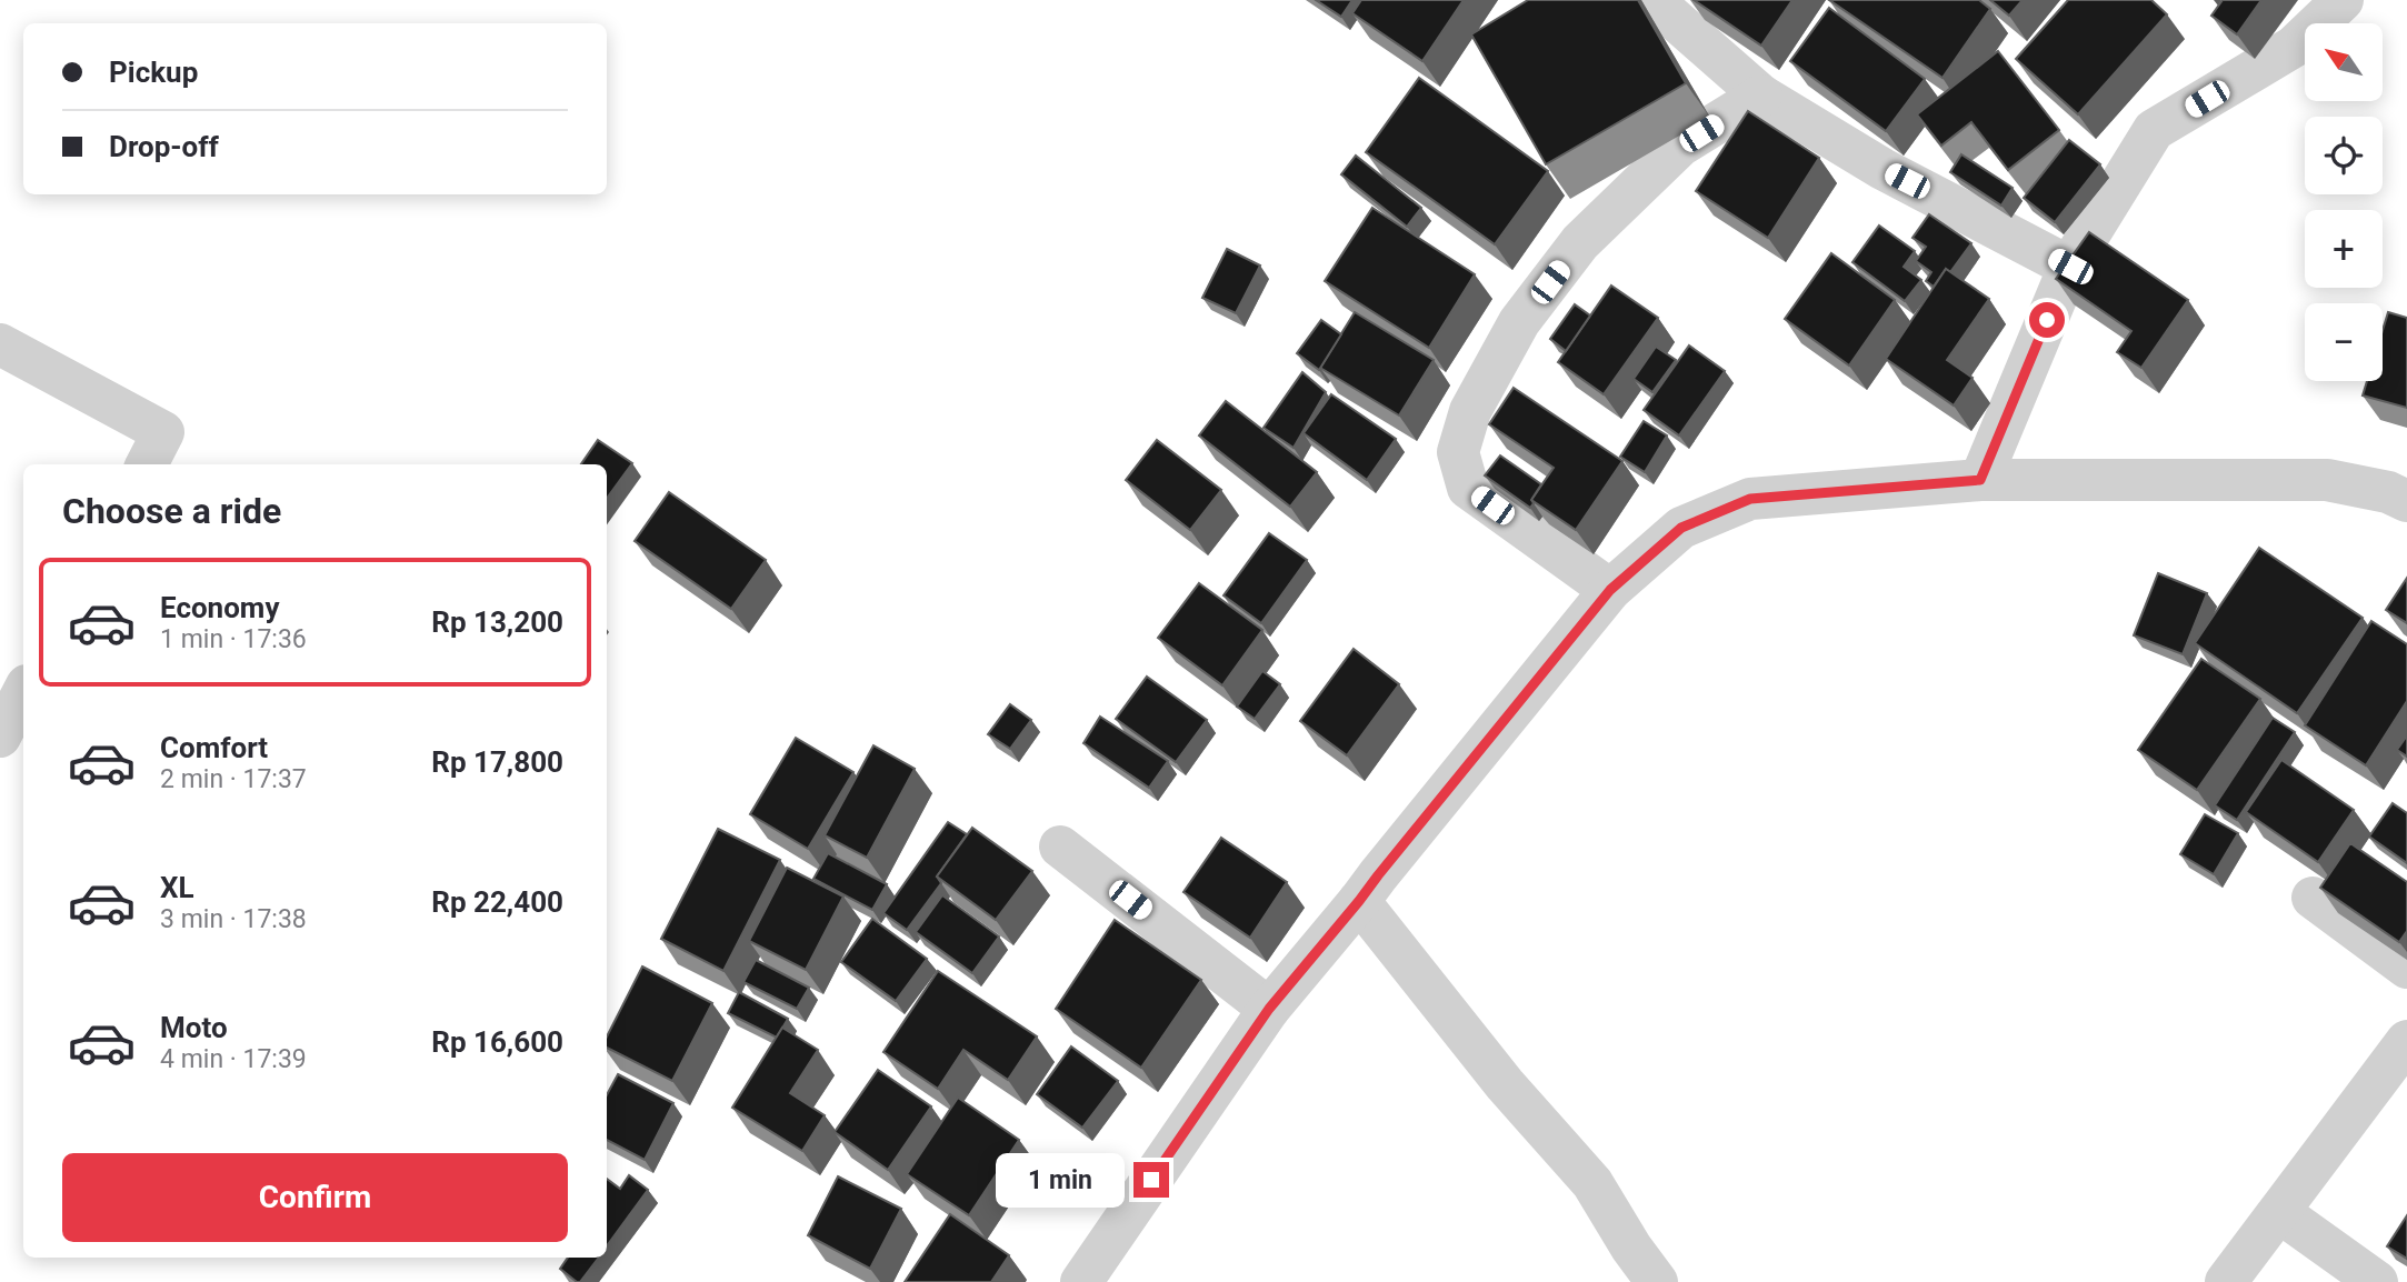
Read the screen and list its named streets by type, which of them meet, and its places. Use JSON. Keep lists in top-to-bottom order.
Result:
{
  "north": "top left",
  "page": {
    "map_buttons": ["+", "−"],
    "banner": ["Pickup", "Drop-off"],
    "heading": "Choose a ride",
    "list": [
      {
        "name": "Economy",
        "note": "1 min · 17:36",
        "value": "Rp 13,200"
      },
      {
        "name": "Comfort",
        "note": "2 min · 17:37",
        "value": "Rp 17,800"
      },
      {
        "name": "XL",
        "note": "3 min · 17:38",
        "value": "Rp 22,400"
      },
      {
        "name": "Moto",
        "note": "4 min · 17:39",
        "value": "Rp 16,600"
      }
    ],
    "buttons": "Confirm",
    "bubble": "1 min"
  }
}
